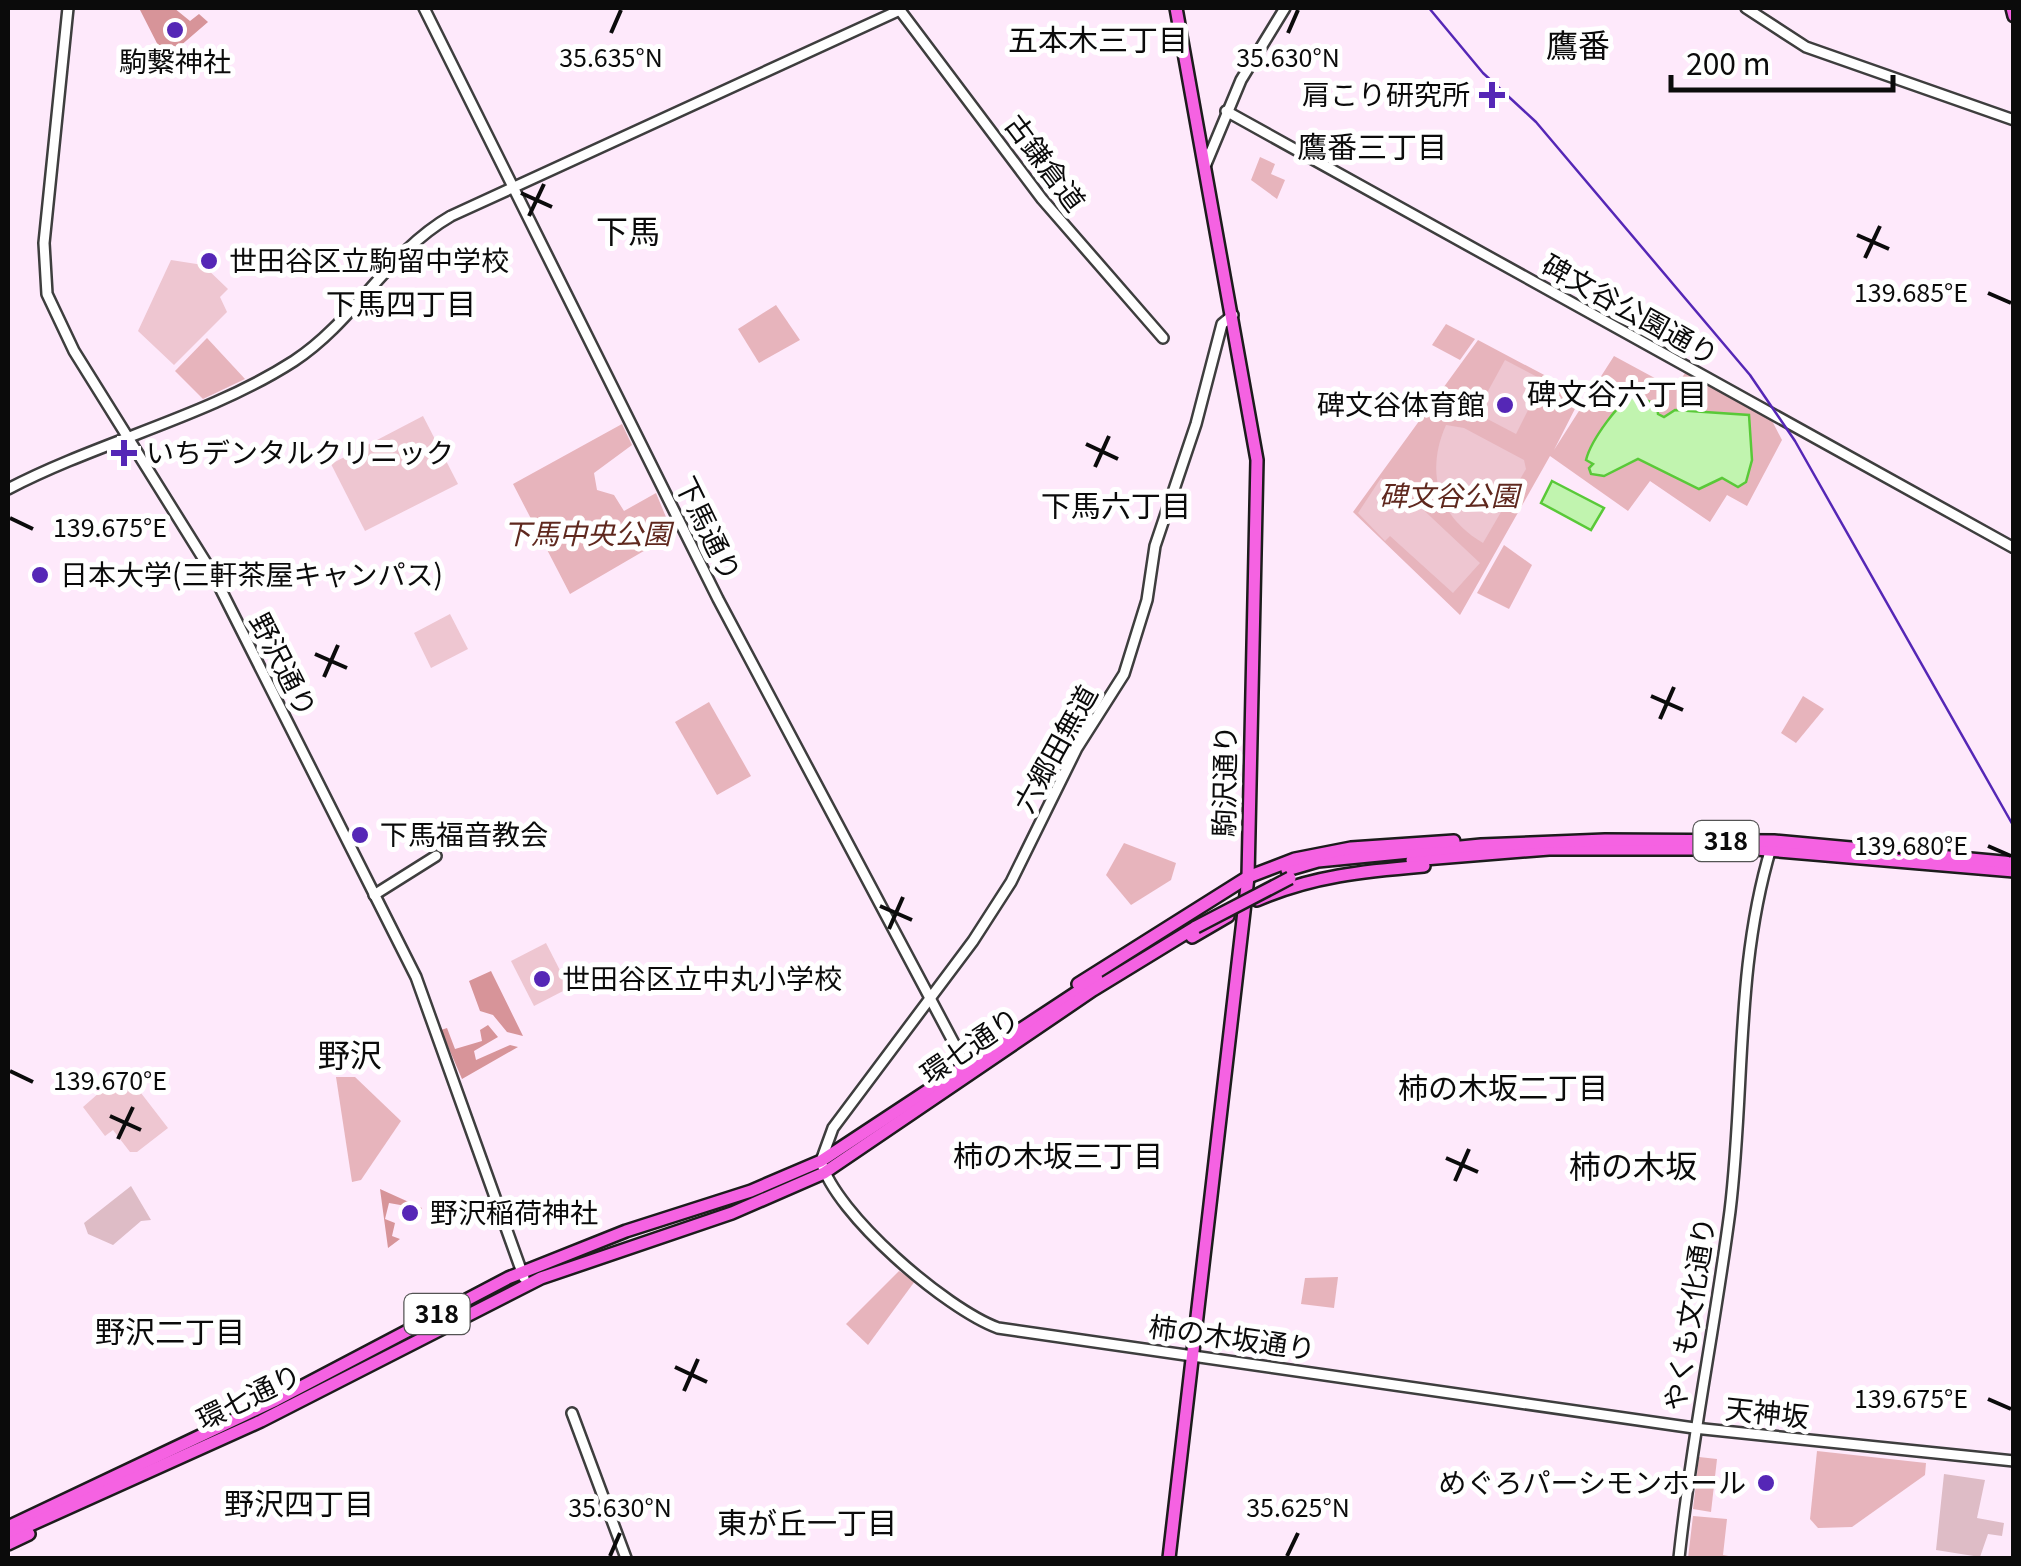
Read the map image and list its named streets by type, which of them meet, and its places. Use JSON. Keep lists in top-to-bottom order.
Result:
{
  "streets": {
    "main road": ["駒沢通り", "318", "環七通り"],
    "street": [
      "古鎌倉道",
      "碑文谷公園通り",
      "下馬通り",
      "野沢通り",
      "六郷田無道",
      "やくも文化通り",
      "柿の木坂通り",
      "天神坂"
    ]
  },
  "crossings": [
    ["下馬通り", "六郷田無道"],
    ["下馬通り", "環七通り"],
    ["野沢通り", "環七通り"],
    ["六郷田無道", "駒沢通り"],
    ["六郷田無道", "環七通り"],
    ["六郷田無道", "柿の木坂通り"],
    ["駒沢通り", "柿の木坂通り"],
    ["環七通り", "やくも文化通り"],
    ["環七通り", "柿の木坂通り"],
    ["やくも文化通り", "柿の木坂通り"],
    ["やくも文化通り", "天神坂"],
    ["柿の木坂通り", "天神坂"]
  ],
  "districts": [
    "五本木三丁目",
    "鷹番",
    "鷹番三丁目",
    "下馬",
    "下馬四丁目",
    "碑文谷六丁目",
    "下馬六丁目",
    "野沢",
    "柿の木坂二丁目",
    "柿の木坂三丁目",
    "柿の木坂",
    "野沢二丁目",
    "野沢四丁目",
    "東が丘一丁目"
  ],
  "parks": ["碑文谷公園", "下馬中央公園"],
  "places": {
    "other": [
      "駒繋神社",
      "世田谷区立駒留中学校",
      "碑文谷体育館",
      "日本大学(三軒茶屋キャンパス)",
      "下馬福音教会",
      "世田谷区立中丸小学校",
      "野沢稲荷神社",
      "めぐろパーシモンホール"
    ],
    "health": ["肩こり研究所", "いちデンタルクリニック"]
  },
  "scale_bar": "200 m",
  "coordinates": [
    "35.635°N",
    "35.630°N",
    "139.685°E",
    "139.675°E",
    "139.680°E",
    "139.670°E",
    "35.625°N"
  ]
}
